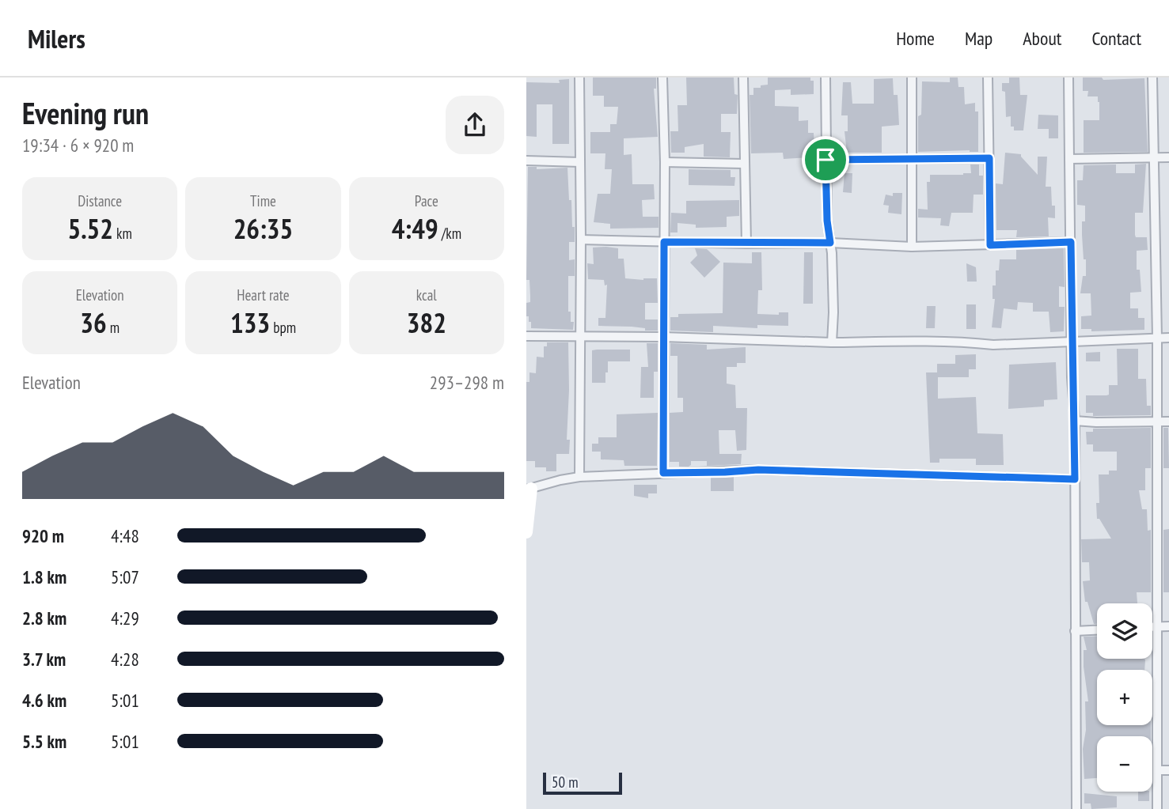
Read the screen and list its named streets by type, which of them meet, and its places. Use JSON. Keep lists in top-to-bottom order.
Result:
{
  "scale_bar": "50 m",
  "page": {
    "header": "Milers",
    "nav": [
      "Home",
      "Map",
      "About",
      "Contact"
    ],
    "heading": ["Evening run", "19:34 · 6 × 920 m"],
    "stats": [
      ["Distance", "5.52 km"],
      ["Time", "26:35"],
      ["Pace", "4:49 /km"],
      ["Elevation", "36 m"],
      ["Heart rate", "133 bpm"],
      ["kcal", "382"]
    ],
    "chart": ["Elevation", "293–298 m"],
    "list": [
      {
        "name": "920 m",
        "note": "4:48"
      },
      {
        "name": "1.8 km",
        "note": "5:07"
      },
      {
        "name": "2.8 km",
        "note": "4:29"
      },
      {
        "name": "3.7 km",
        "note": "4:28"
      },
      {
        "name": "4.6 km",
        "note": "5:01"
      },
      {
        "name": "5.5 km",
        "note": "5:01"
      }
    ],
    "map_buttons": ["+", "−"],
    "scale": "50 m"
  }
}
